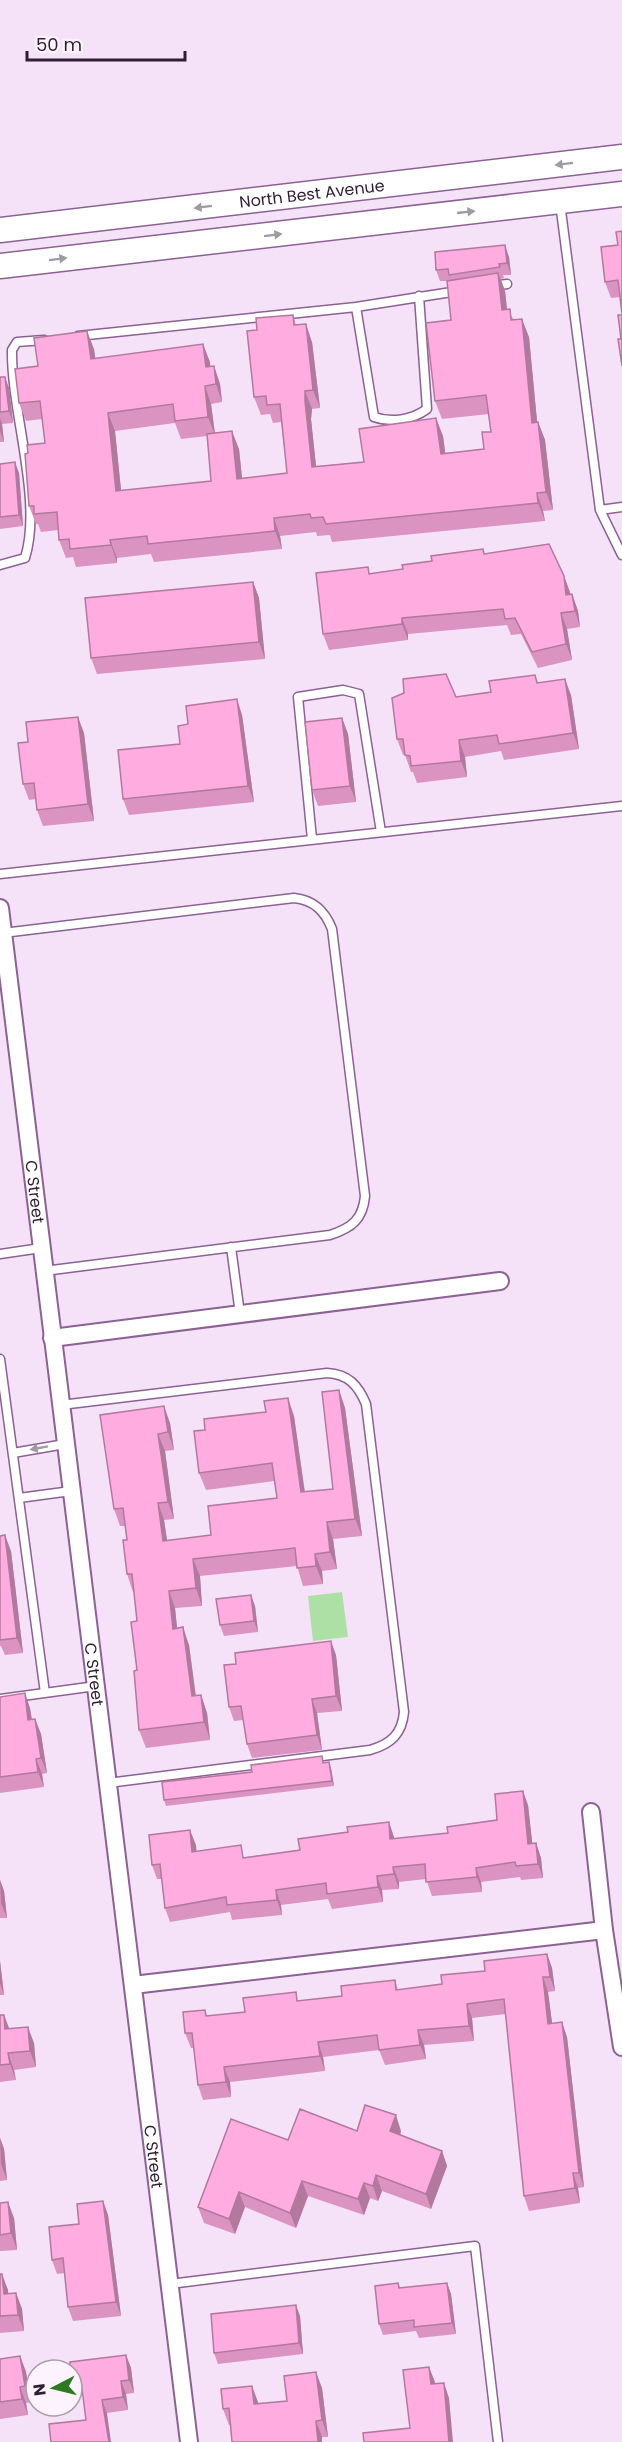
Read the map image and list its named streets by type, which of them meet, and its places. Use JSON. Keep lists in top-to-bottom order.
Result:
{
  "streets": {
    "street": ["North Best Avenue", "C Street"]
  },
  "scale_bar": "50 m",
  "north": "left"
}
